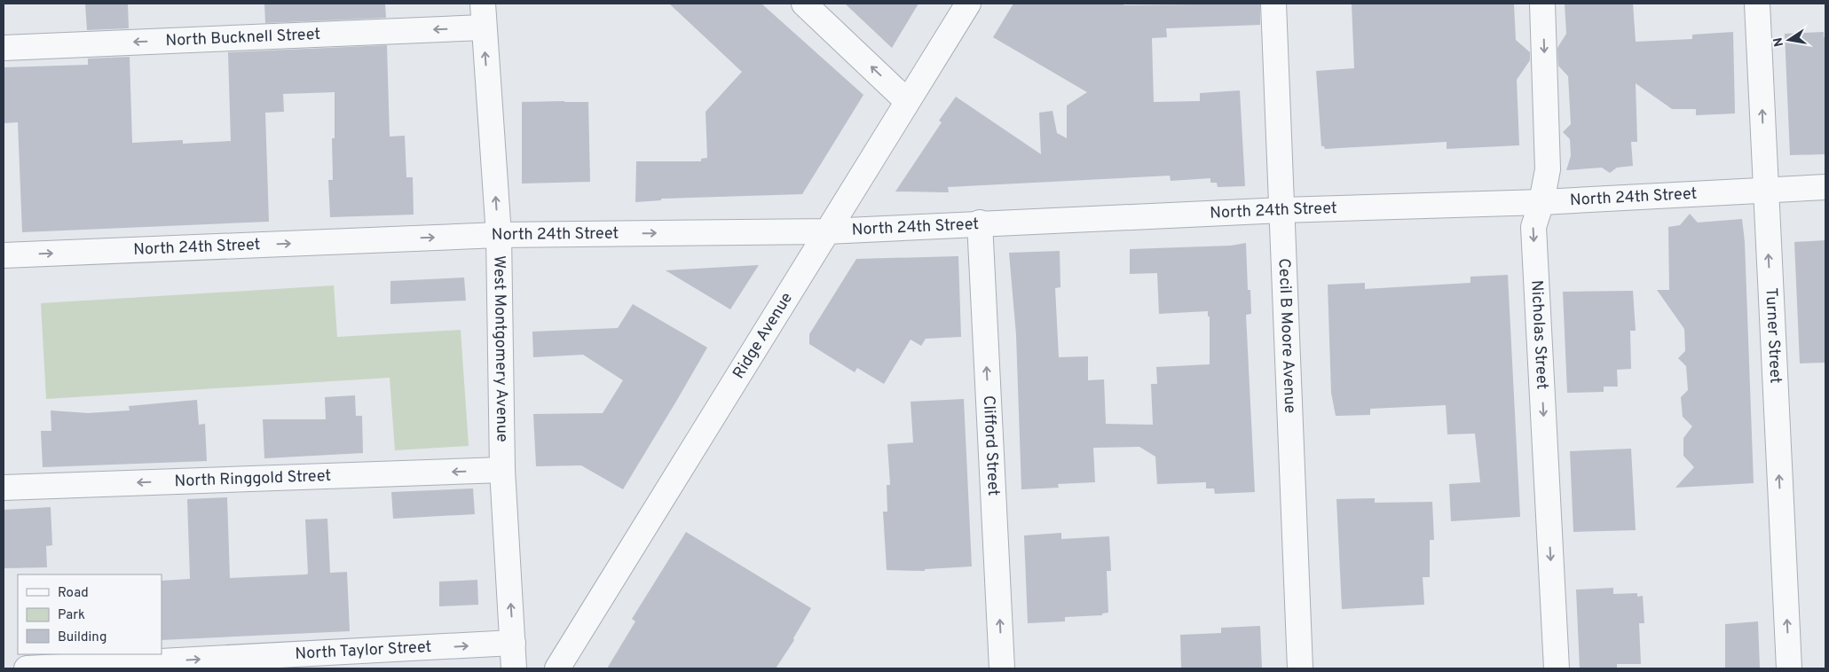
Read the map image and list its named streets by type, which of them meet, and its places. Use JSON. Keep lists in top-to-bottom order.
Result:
{
  "streets": {
    "street": [
      "North Bucknell Street",
      "North 24th Street",
      "Nicholas Street",
      "Ridge Avenue",
      "Cecil B Moore Avenue",
      "Turner Street",
      "West Montgomery Avenue",
      "Clifford Street",
      "North Ringgold Street",
      "North Taylor Street"
    ]
  },
  "crossings": [
    ["North Bucknell Street", "West Montgomery Avenue"],
    ["North 24th Street", "Nicholas Street"],
    ["North 24th Street", "Ridge Avenue"],
    ["North 24th Street", "Cecil B Moore Avenue"],
    ["North 24th Street", "Turner Street"],
    ["North 24th Street", "West Montgomery Avenue"],
    ["North 24th Street", "Clifford Street"],
    ["West Montgomery Avenue", "North Ringgold Street"],
    ["West Montgomery Avenue", "North Taylor Street"]
  ],
  "one_way": [
    "North Bucknell Street",
    "North 24th Street",
    "Nicholas Street",
    "Turner Street",
    "West Montgomery Avenue",
    "Clifford Street",
    "North Ringgold Street",
    "North Taylor Street"
  ],
  "legend": ["Road", "Park", "Building"],
  "north": "left"
}
